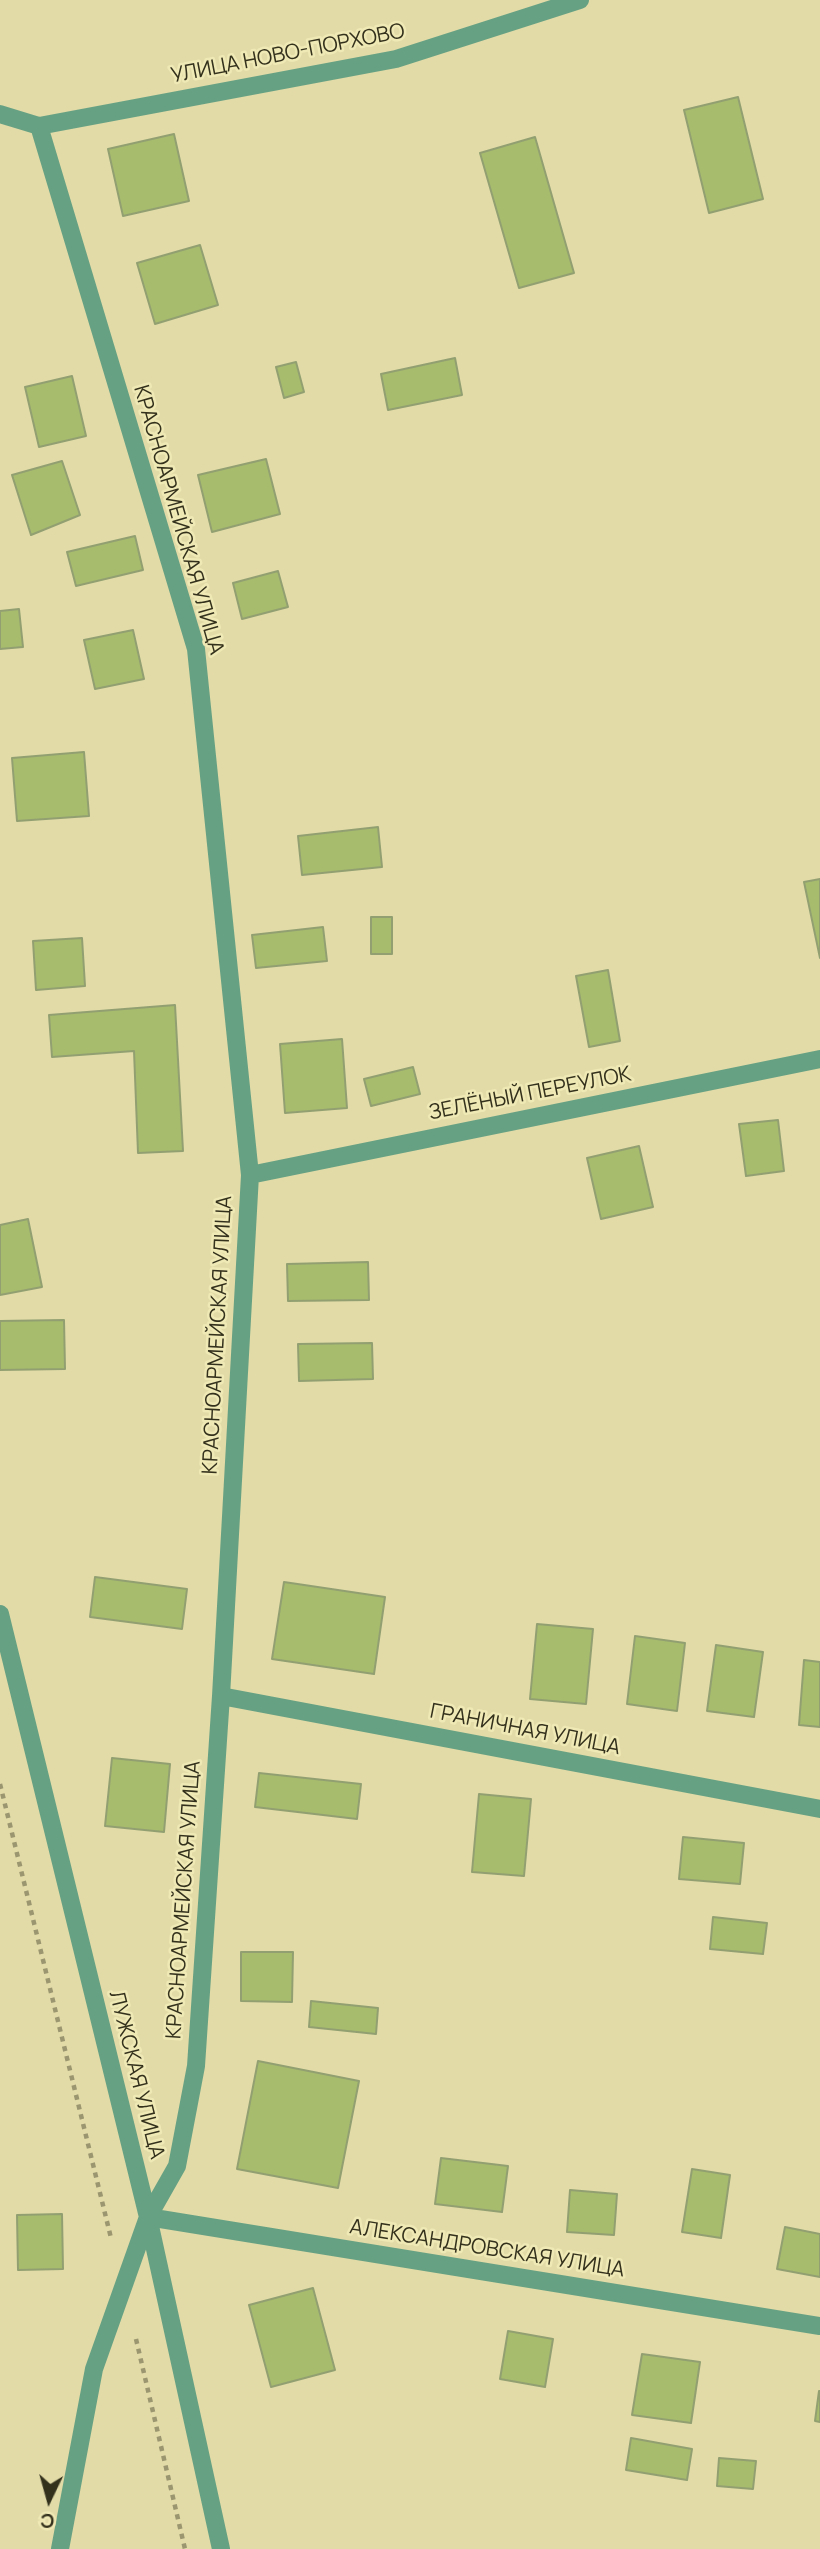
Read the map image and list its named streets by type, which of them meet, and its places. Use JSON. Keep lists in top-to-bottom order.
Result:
{
  "streets": {
    "street": [
      "УЛИЦА НОВО-ПОРХОВО",
      "КРАСНОАРМЕЙСКАЯ УЛИЦА",
      "ЗЕЛЁНЫЙ ПЕРЕУЛОК",
      "ГРАНИЧНАЯ УЛИЦА",
      "ЛУЖСКАЯ УЛИЦА",
      "АЛЕКСАНДРОВСКАЯ УЛИЦА"
    ]
  },
  "crossings": [
    ["УЛИЦА НОВО-ПОРХОВО", "КРАСНОАРМЕЙСКАЯ УЛИЦА"],
    ["КРАСНОАРМЕЙСКАЯ УЛИЦА", "ЗЕЛЁНЫЙ ПЕРЕУЛОК"],
    ["КРАСНОАРМЕЙСКАЯ УЛИЦА", "ГРАНИЧНАЯ УЛИЦА"],
    ["КРАСНОАРМЕЙСКАЯ УЛИЦА", "ЛУЖСКАЯ УЛИЦА"],
    ["КРАСНОАРМЕЙСКАЯ УЛИЦА", "АЛЕКСАНДРОВСКАЯ УЛИЦА"],
    ["ЛУЖСКАЯ УЛИЦА", "АЛЕКСАНДРОВСКАЯ УЛИЦА"]
  ],
  "north": "bottom"
}
